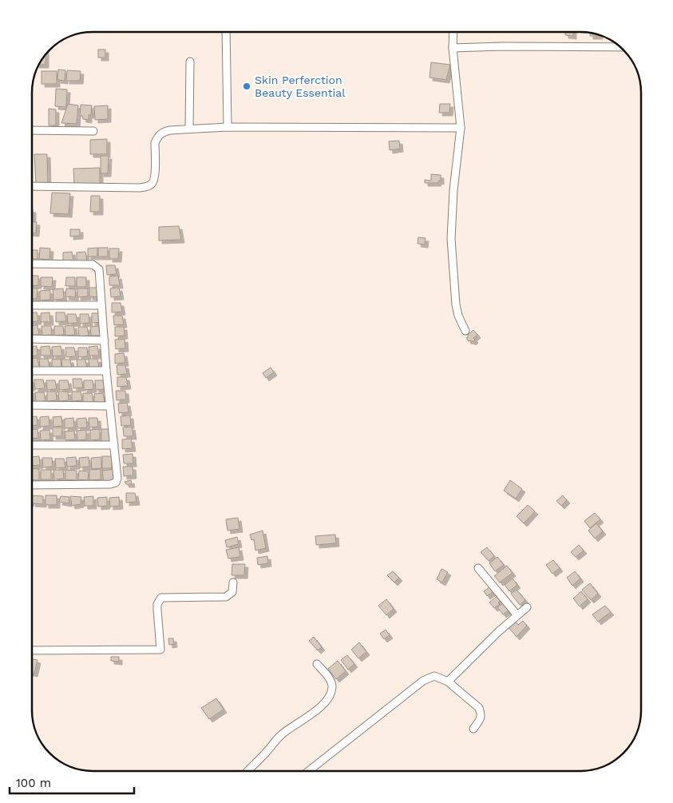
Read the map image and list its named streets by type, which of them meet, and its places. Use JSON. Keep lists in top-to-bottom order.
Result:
{
  "places": ["Skin Perferction Beauty Essential"],
  "scale_bar": "100 m"
}
